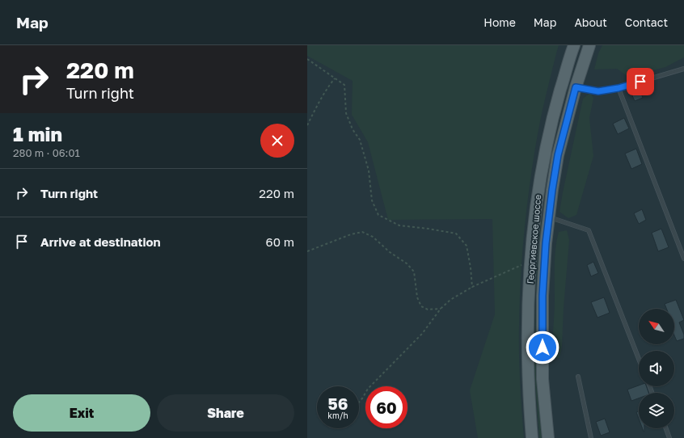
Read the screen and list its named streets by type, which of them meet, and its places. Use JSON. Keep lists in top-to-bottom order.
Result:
{
  "streets": {
    "main road": ["Георгиевское шоссе"]
  },
  "north": "top left",
  "page": {
    "header": "Map",
    "nav": [
      "Home",
      "Map",
      "About",
      "Contact"
    ],
    "turn": ["220 m", "Turn right"],
    "heading": ["1 min", "280 m · 06:01"],
    "list": [
      {
        "name": "Turn right",
        "value": "220 m"
      },
      {
        "name": "Arrive at destination",
        "value": "60 m"
      }
    ],
    "speed": "56 km/h",
    "limit": "60",
    "buttons": ["Exit", "Share"]
  }
}
